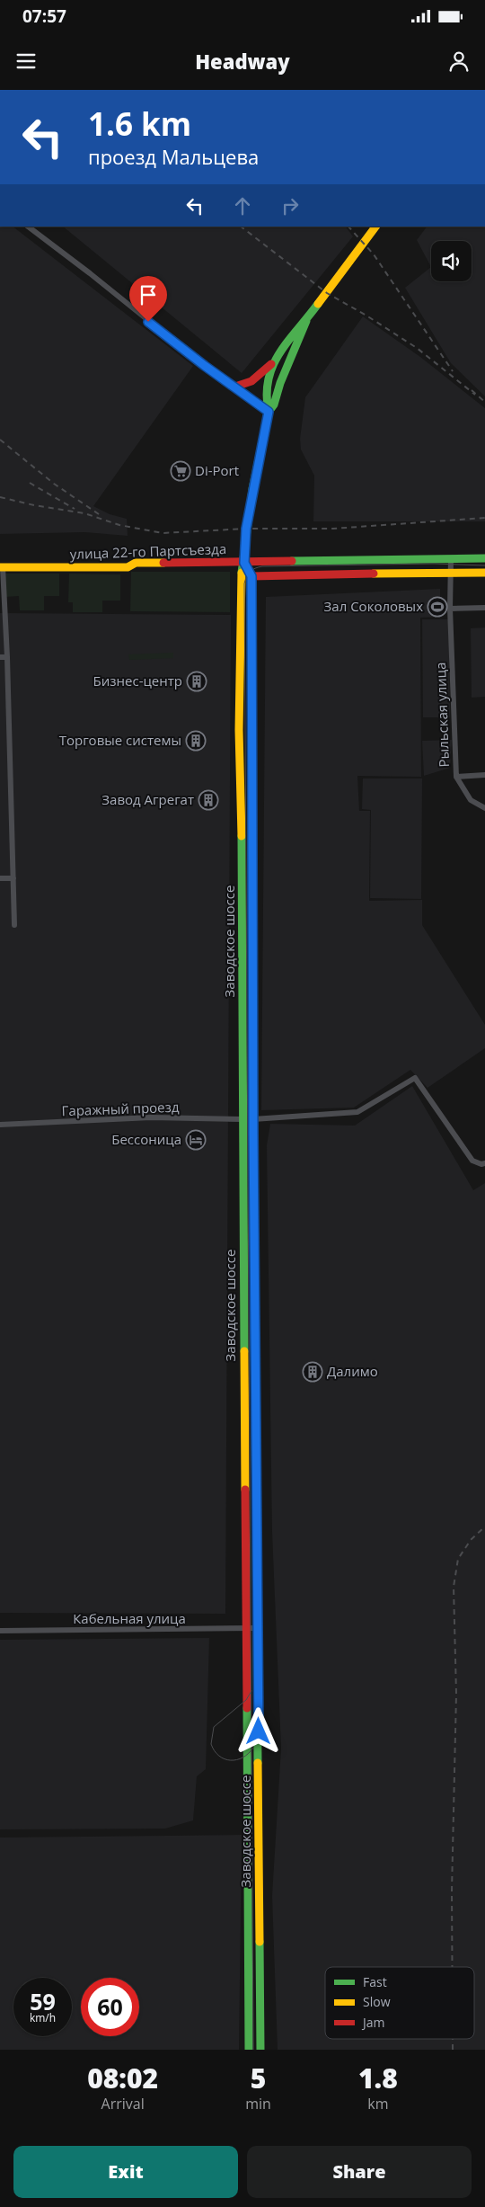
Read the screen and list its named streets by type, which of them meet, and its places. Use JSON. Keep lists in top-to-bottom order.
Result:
{
  "streets": {
    "main road": ["улица 22-го Партсъезда", "Заводское шоссе"],
    "street": ["Рыльская улица", "Гаражный проезд", "Кабельная улица"]
  },
  "crossings": [
    ["улица 22-го Партсъезда", "Рыльская улица"],
    ["улица 22-го Партсъезда", "Заводское шоссе"],
    ["Заводское шоссе", "Гаражный проезд"],
    ["Заводское шоссе", "Кабельная улица"]
  ],
  "places": {
    "supermarket": ["Di-Port"],
    "sports": ["Зал Соколовых"],
    "building": [
      "Бизнес-центр",
      "Торговые системы",
      "Завод Агрегат",
      "Далимо"
    ],
    "hotel": ["Бессоница"]
  },
  "legend": ["Fast", "Slow", "Jam"],
  "page": {
    "status": "07:57",
    "header": "Headway",
    "turn": ["1.6 km", "проезд Мальцева"],
    "speed": "59 km/h",
    "limit": "60",
    "eta": [
      "08:02",
      "Arrival",
      "5",
      "min",
      "1.8",
      "km"
    ],
    "buttons": ["Exit", "Share"]
  }
}
